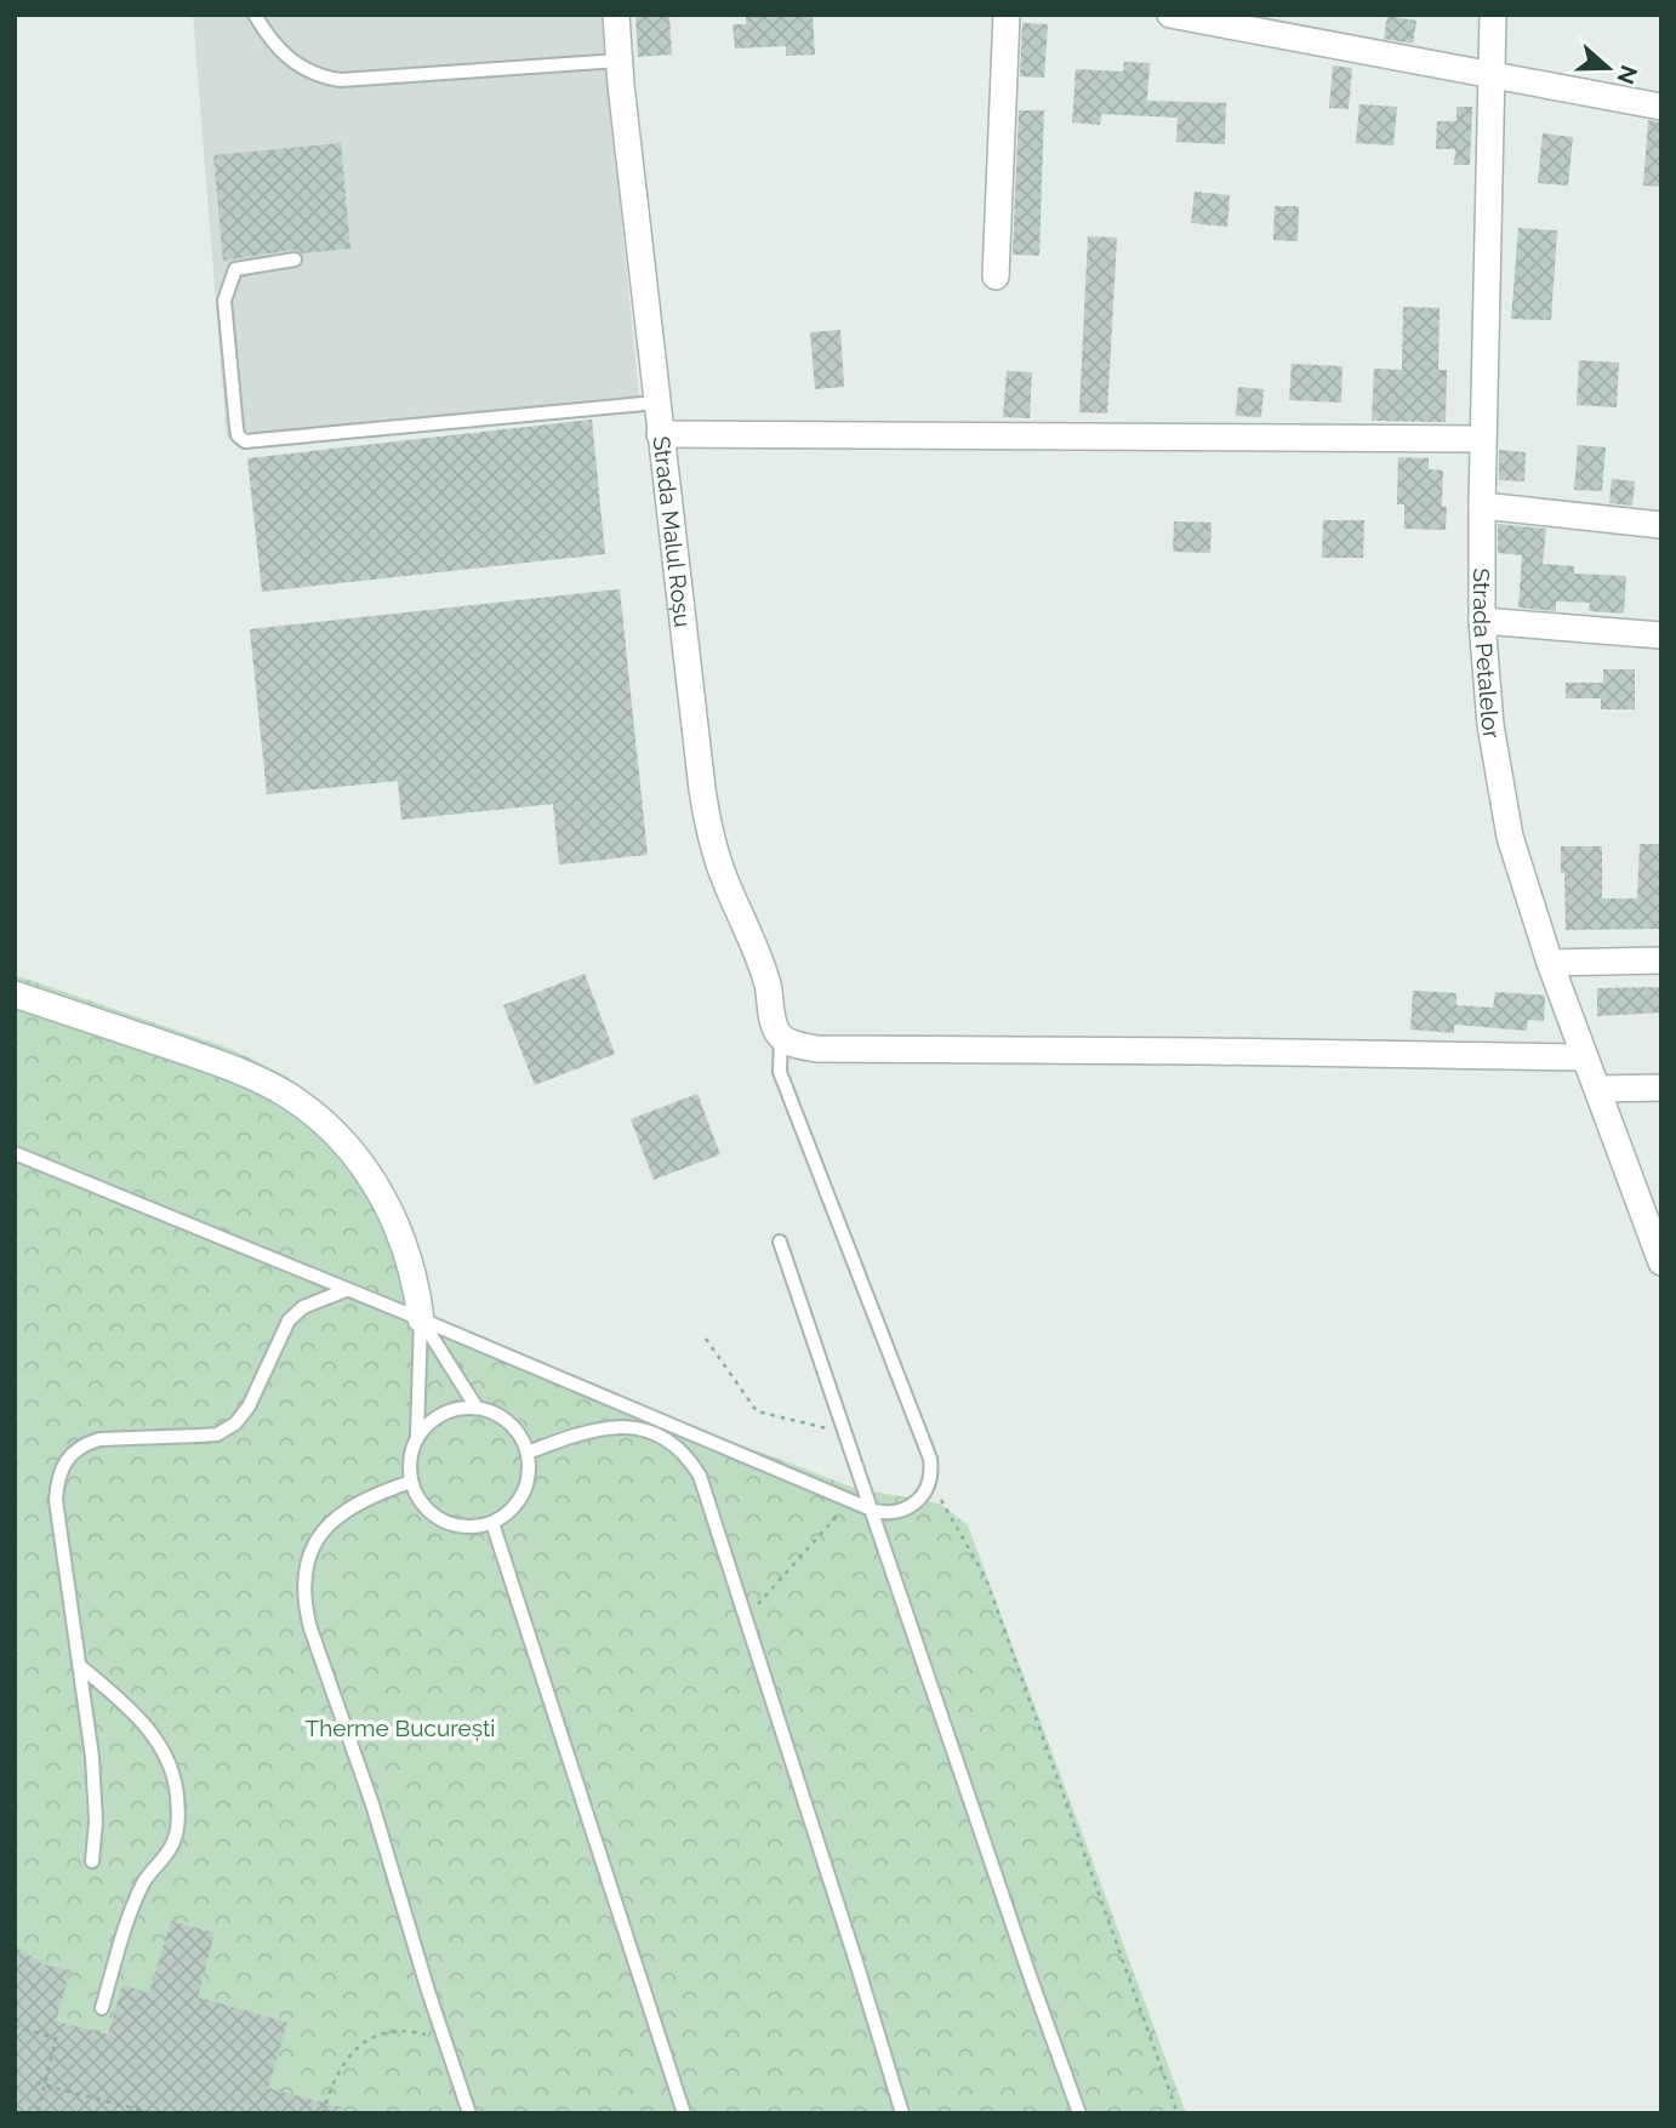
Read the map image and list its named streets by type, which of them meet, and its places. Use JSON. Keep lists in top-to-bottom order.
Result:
{
  "streets": {
    "street": ["Strada Malul Roșu", "Strada Petalelor"]
  },
  "parks": ["Therme București"],
  "north": "right"
}
